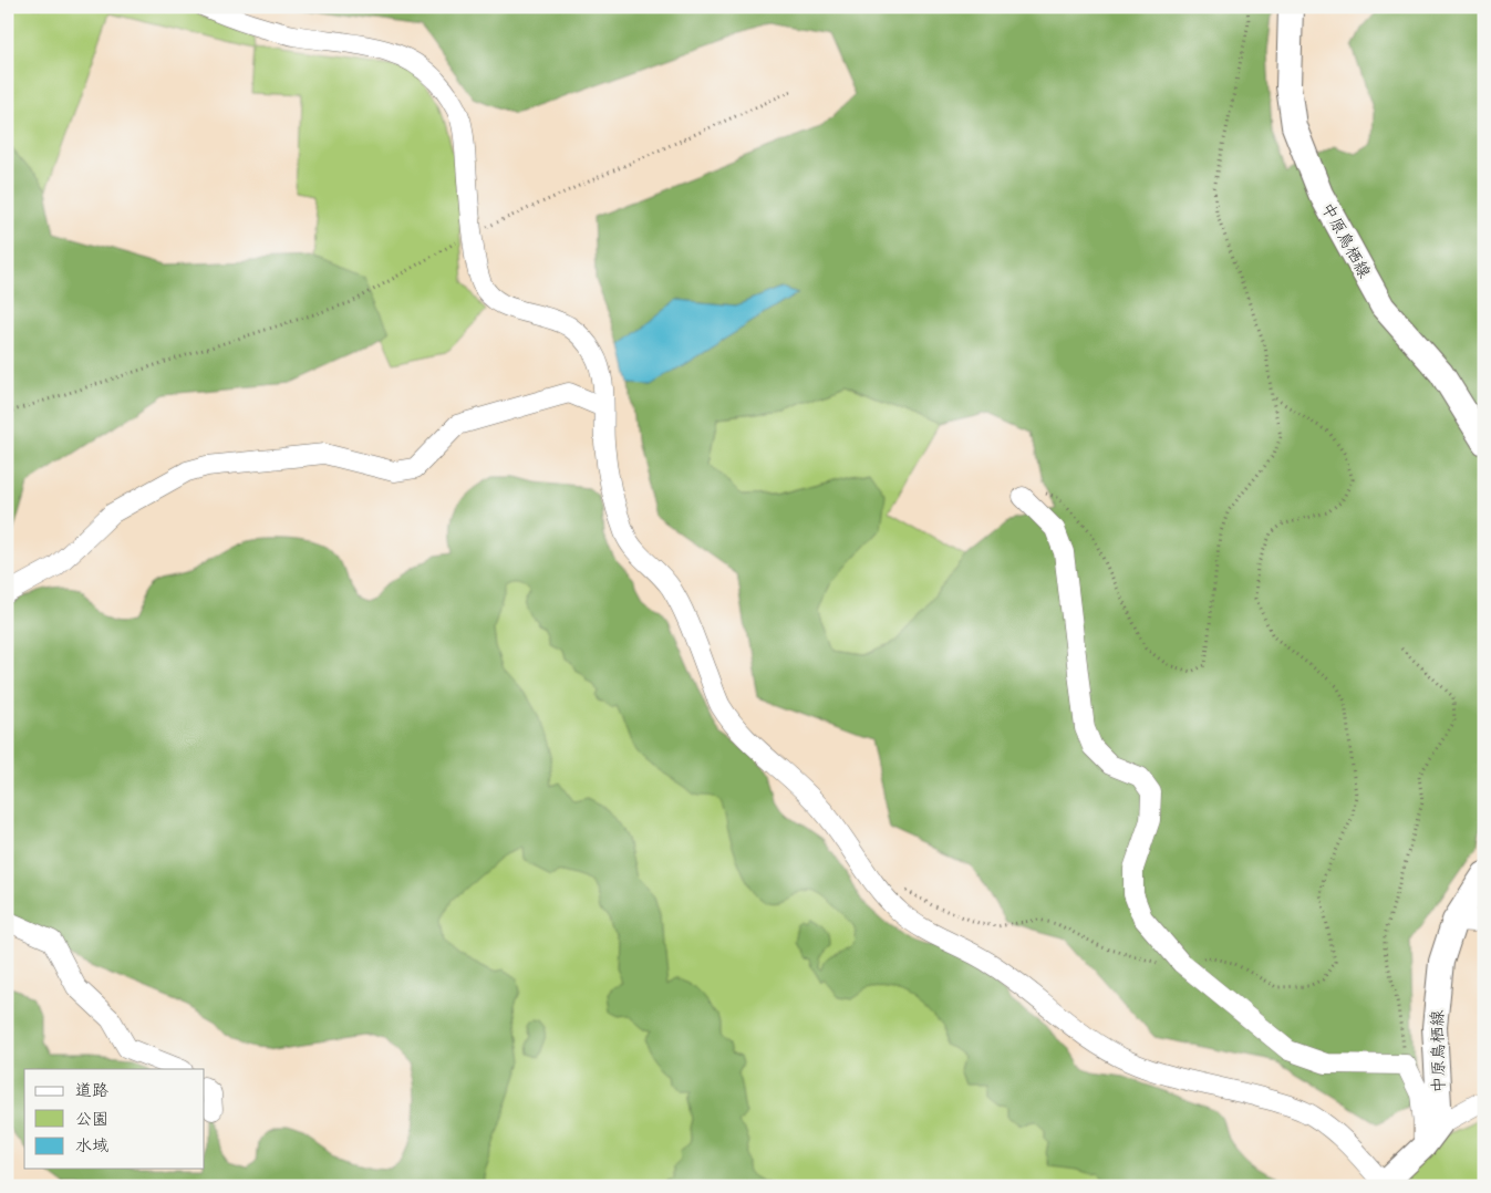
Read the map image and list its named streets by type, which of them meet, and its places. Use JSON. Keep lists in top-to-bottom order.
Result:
{
  "streets": {
    "main road": ["中原鳥栖線"]
  },
  "legend": ["道路", "公園", "水域"]
}
